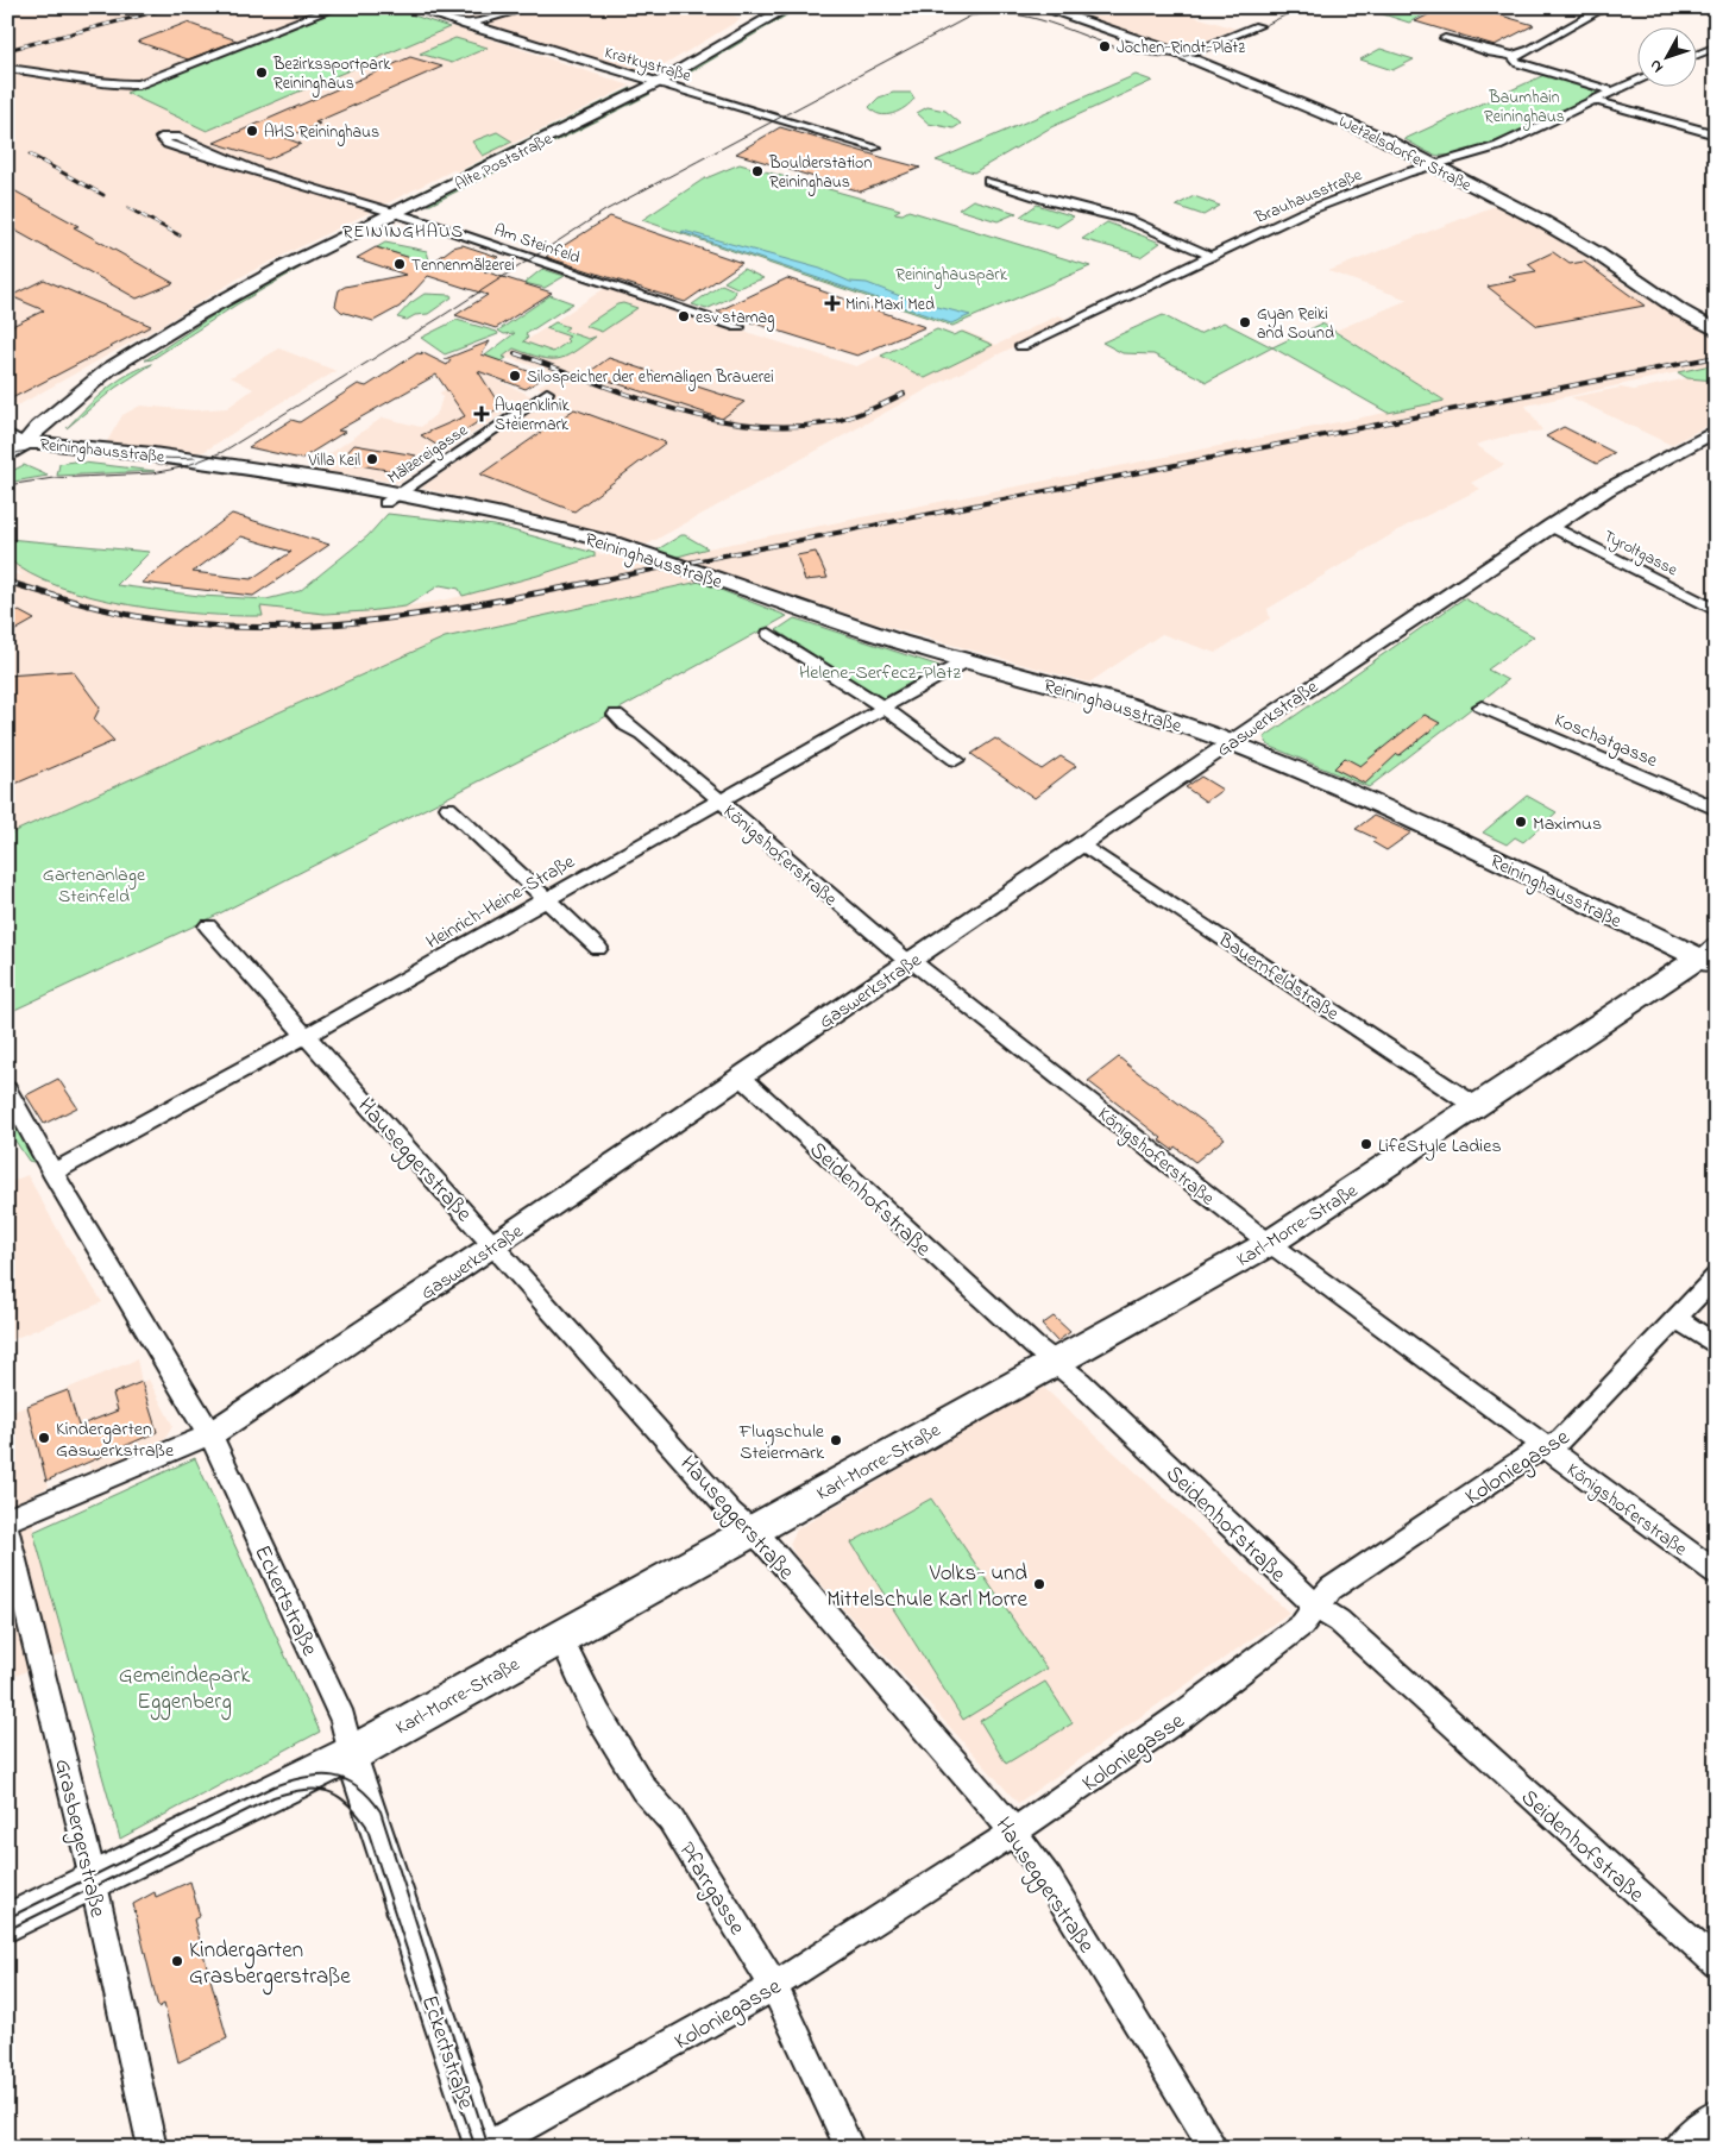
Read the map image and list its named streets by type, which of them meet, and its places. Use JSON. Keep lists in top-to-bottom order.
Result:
{
  "streets": {
    "main road": [
      "Wetzelsdorfer Straße",
      "Alte Poststraße",
      "Reininghausstraße",
      "Karl-Morre-Straße"
    ],
    "street": [
      "Kratkystraße",
      "Brauhausstraße",
      "Am Steinfeld",
      "Mälzereigasse",
      "Tyroltgasse",
      "Gaswerkstraße",
      "Koschatgasse",
      "Königshoferstraße",
      "Heinrich-Heine-Straße",
      "Bauernfeldstraße",
      "Hauseggerstraße",
      "Seidenhofstraße",
      "Koloniegasse",
      "Eckertstraße",
      "Grasbergerstraße",
      "Pfarrgasse"
    ]
  },
  "crossings": [
    ["Kratkystraße", "Alte Poststraße"],
    ["Wetzelsdorfer Straße", "Brauhausstraße"],
    ["Alte Poststraße", "Am Steinfeld"],
    ["Alte Poststraße", "Reininghausstraße"],
    ["Reininghausstraße", "Mälzereigasse"],
    ["Reininghausstraße", "Gaswerkstraße"],
    ["Reininghausstraße", "Heinrich-Heine-Straße"],
    ["Reininghausstraße", "Karl-Morre-Straße"],
    ["Tyroltgasse", "Gaswerkstraße"],
    ["Gaswerkstraße", "Königshoferstraße"],
    ["Gaswerkstraße", "Bauernfeldstraße"],
    ["Gaswerkstraße", "Hauseggerstraße"],
    ["Gaswerkstraße", "Seidenhofstraße"],
    ["Gaswerkstraße", "Eckertstraße"],
    ["Königshoferstraße", "Heinrich-Heine-Straße"],
    ["Königshoferstraße", "Karl-Morre-Straße"],
    ["Königshoferstraße", "Koloniegasse"],
    ["Heinrich-Heine-Straße", "Hauseggerstraße"],
    ["Heinrich-Heine-Straße", "Eckertstraße"],
    ["Bauernfeldstraße", "Karl-Morre-Straße"],
    ["Hauseggerstraße", "Karl-Morre-Straße"],
    ["Hauseggerstraße", "Koloniegasse"],
    ["Seidenhofstraße", "Karl-Morre-Straße"],
    ["Seidenhofstraße", "Koloniegasse"],
    ["Karl-Morre-Straße", "Eckertstraße"],
    ["Karl-Morre-Straße", "Grasbergerstraße"],
    ["Karl-Morre-Straße", "Pfarrgasse"],
    ["Koloniegasse", "Eckertstraße"],
    ["Koloniegasse", "Pfarrgasse"]
  ],
  "districts": ["REININGHAUS"],
  "parks": [
    "Baumhain Reininghaus",
    "Reininghauspark",
    "Helene-Serfecz-Platz",
    "Gartenanlage Steinfeld",
    "Gemeindepark Eggenberg"
  ],
  "places": {
    "other": [
      "Jochen-Rindt-Platz",
      "Bezirkssportpark Reininghaus",
      "AHS Reininghaus",
      "Boulderstation Reininghaus",
      "Tennenmälzerei",
      "esv stamag",
      "Gyan Reiki and Sound",
      "Silospeicher der ehemaligen Brauerei",
      "Villa Keil",
      "Maximus",
      "LifeStyle Ladies",
      "Kindergarten Gaswerkstraße",
      "Flugschule Steiermark",
      "Volks- und Mittelschule Karl Morre",
      "Kindergarten Grasbergerstraße"
    ],
    "health": ["Mini Maxi Med", "Augenklinik Steiermark"]
  },
  "north": "bottom left"
}
